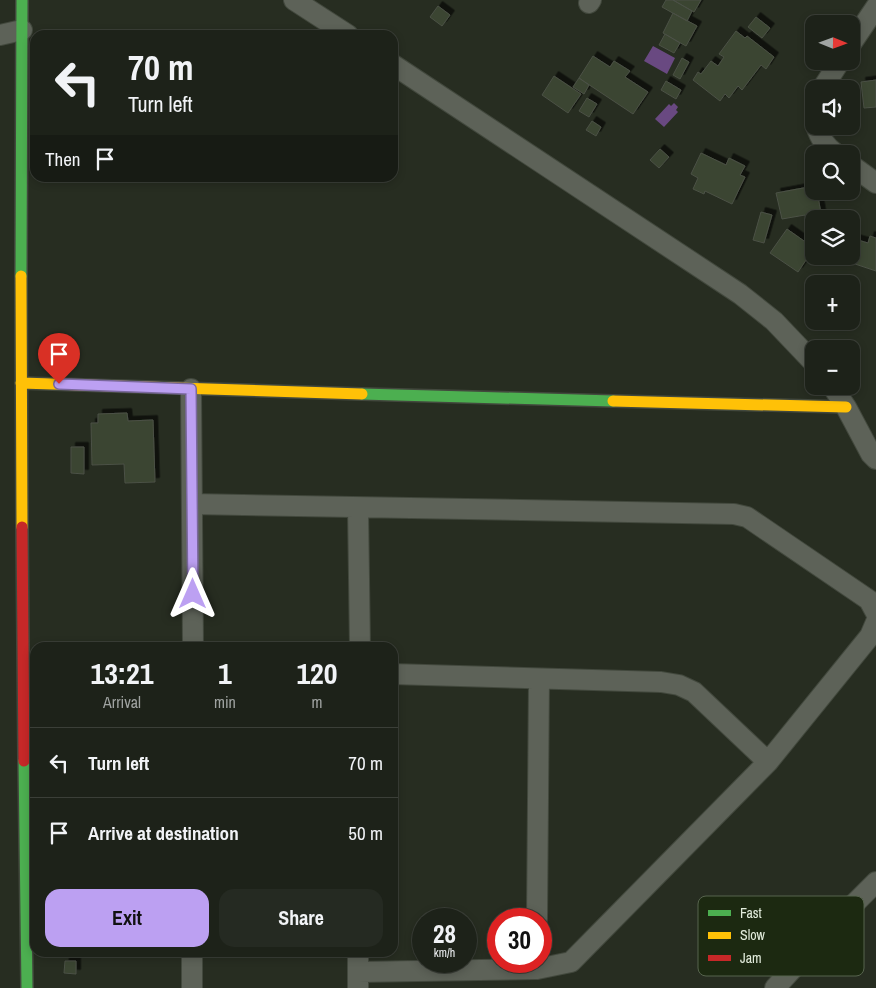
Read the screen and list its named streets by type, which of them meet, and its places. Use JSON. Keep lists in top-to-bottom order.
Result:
{
  "legend": ["Fast", "Slow", "Jam"],
  "north": "right",
  "page": {
    "map_buttons": ["+", "−"],
    "turn": ["70 m", "Turn left"],
    "then": "Then",
    "eta": [
      "13:21",
      "Arrival",
      "1",
      "min",
      "120",
      "m"
    ],
    "list": [
      {
        "name": "Turn left",
        "value": "70 m"
      },
      {
        "name": "Arrive at destination",
        "value": "50 m"
      }
    ],
    "buttons": ["Exit", "Share"],
    "speed": "28 km/h",
    "limit": "30"
  }
}
